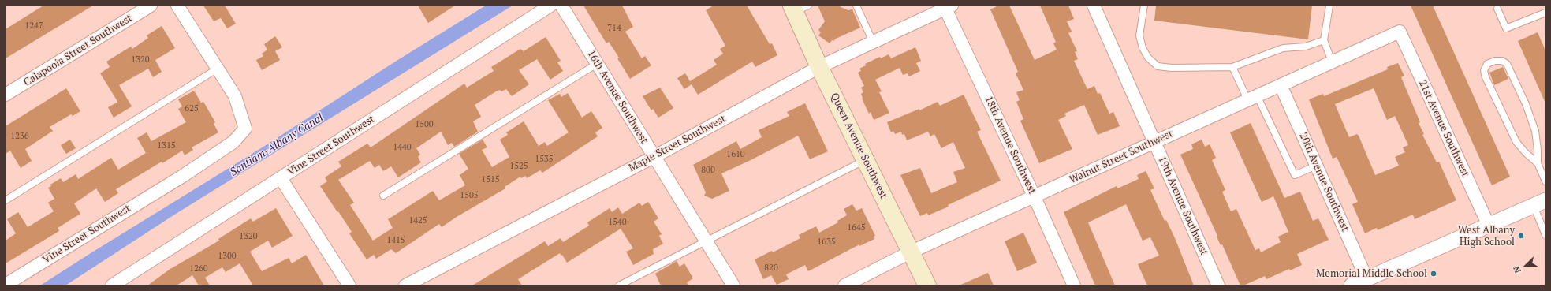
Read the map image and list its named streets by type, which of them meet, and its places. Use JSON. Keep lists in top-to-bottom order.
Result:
{
  "streets": {
    "main road": ["Queen Avenue Southwest"],
    "street": [
      "Calapooia Street Southwest",
      "16th Avenue Southwest",
      "21st Avenue Southwest",
      "Maple Street Southwest",
      "18th Avenue Southwest",
      "Vine Street Southwest",
      "Walnut Street Southwest",
      "20th Avenue Southwest",
      "19th Avenue Southwest"
    ]
  },
  "crossings": [
    ["16th Avenue Southwest", "Maple Street Southwest"],
    ["21st Avenue Southwest", "Walnut Street Southwest"],
    ["Maple Street Southwest", "18th Avenue Southwest"],
    ["Maple Street Southwest", "Queen Avenue Southwest"],
    ["18th Avenue Southwest", "Walnut Street Southwest"],
    ["Queen Avenue Southwest", "Walnut Street Southwest"],
    ["Walnut Street Southwest", "20th Avenue Southwest"],
    ["Walnut Street Southwest", "19th Avenue Southwest"]
  ],
  "water": ["Santiam-Albany Canal"],
  "places": ["West Albany High School", "Memorial Middle School"],
  "house_numbers": [
    "1247",
    "714",
    "1320",
    "625",
    "1500",
    "1236",
    "1315",
    "1440",
    "1610",
    "1535",
    "1525",
    "800",
    "1515",
    "1505",
    "1425",
    "1540",
    "1645",
    "1320",
    "1415",
    "1635",
    "1300",
    "820",
    "1260"
  ],
  "north": "bottom left"
}
